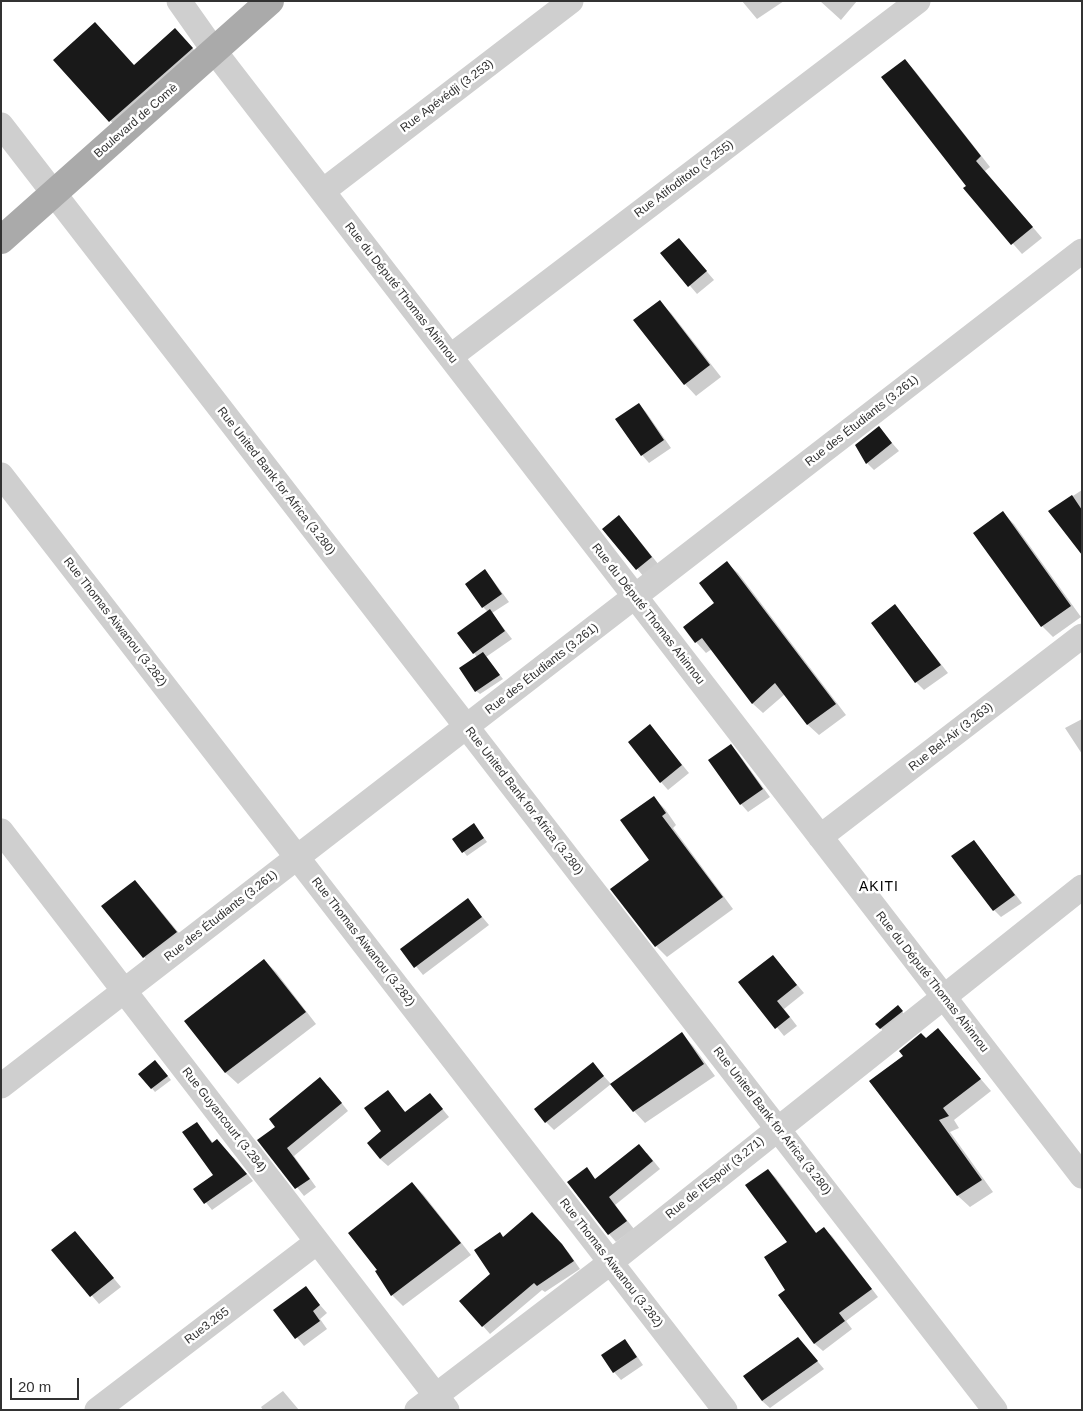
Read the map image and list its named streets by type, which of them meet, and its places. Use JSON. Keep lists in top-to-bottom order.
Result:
{
  "streets": {
    "main road": ["Boulevard de Comè"],
    "street": [
      "Rue Apévédji (3.253)",
      "Rue Atifoditoto (3.255)",
      "Rue du Député Thomas Ahinnou",
      "Rue des Étudiants (3.261)",
      "Rue United Bank for Africa (3.280)",
      "Rue Thomas Aiwanou (3.282)",
      "Rue Bel-Air (3.263)",
      "Rue Guyancourt (3.284)",
      "Rue de l'Espoir (3.271)",
      "Rue3.265"
    ]
  },
  "crossings": [
    ["Rue Apévédji (3.253)", "Rue du Député Thomas Ahinnou"],
    ["Boulevard de Comè", "Rue du Député Thomas Ahinnou"],
    ["Boulevard de Comè", "Rue United Bank for Africa (3.280)"],
    ["Rue Atifoditoto (3.255)", "Rue du Député Thomas Ahinnou"],
    ["Rue du Député Thomas Ahinnou", "Rue des Étudiants (3.261)"],
    ["Rue du Député Thomas Ahinnou", "Rue Bel-Air (3.263)"],
    ["Rue du Député Thomas Ahinnou", "Rue de l'Espoir (3.271)"],
    ["Rue des Étudiants (3.261)", "Rue United Bank for Africa (3.280)"],
    ["Rue des Étudiants (3.261)", "Rue Thomas Aiwanou (3.282)"],
    ["Rue des Étudiants (3.261)", "Rue Guyancourt (3.284)"],
    ["Rue United Bank for Africa (3.280)", "Rue de l'Espoir (3.271)"],
    ["Rue Thomas Aiwanou (3.282)", "Rue de l'Espoir (3.271)"],
    ["Rue Guyancourt (3.284)", "Rue de l'Espoir (3.271)"],
    ["Rue Guyancourt (3.284)", "Rue3.265"]
  ],
  "districts": ["AKITI"],
  "scale_bar": "20 m"
}
